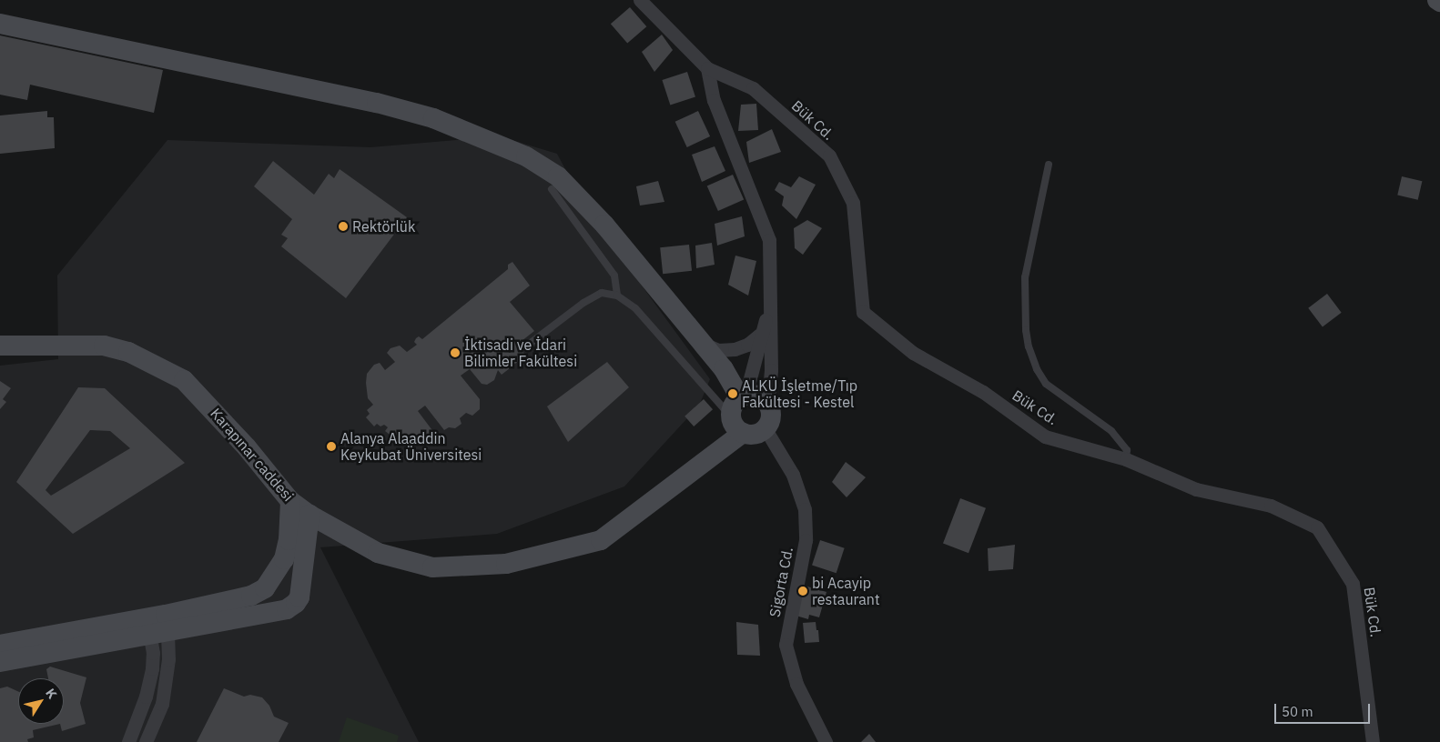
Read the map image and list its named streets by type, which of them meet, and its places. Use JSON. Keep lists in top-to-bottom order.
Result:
{
  "streets": {
    "street": ["Bük Cd.", "Karapınar caddesi", "Sigorta Cd."]
  },
  "places": [
    "Rektörlük",
    "İktisadi ve İdari Bilimler Fakültesi",
    "ALKÜ İşletme/Tıp Fakültesi - Kestel",
    "Alanya Alaaddin Keykubat Üniversitesi",
    "bi Acayip restaurant"
  ],
  "scale_bar": "50 m",
  "north": "top right"
}
